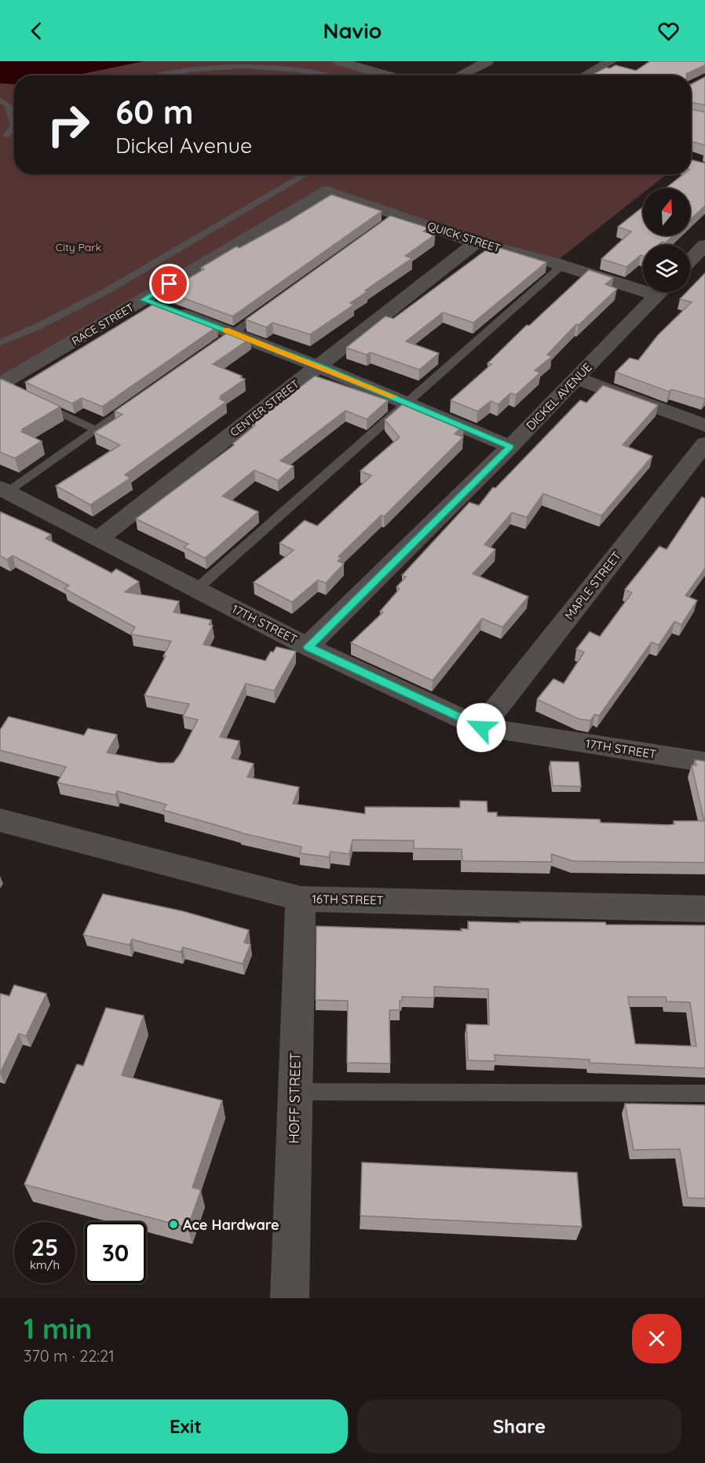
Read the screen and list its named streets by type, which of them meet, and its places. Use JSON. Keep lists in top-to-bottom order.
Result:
{
  "streets": {
    "street": [
      "QUICK STREET",
      "RACE STREET",
      "DICKEL AVENUE",
      "CENTER STREET",
      "MAPLE STREET",
      "17TH STREET",
      "16TH STREET",
      "HOFF STREET"
    ]
  },
  "crossings": [
    ["QUICK STREET", "RACE STREET"],
    ["QUICK STREET", "CENTER STREET"],
    ["DICKEL AVENUE", "17TH STREET"],
    ["CENTER STREET", "17TH STREET"],
    ["MAPLE STREET", "17TH STREET"],
    ["16TH STREET", "HOFF STREET"]
  ],
  "parks": ["City Park"],
  "places": ["Ace Hardware"],
  "north": "top",
  "page": {
    "header": "Navio",
    "turn": ["60 m", "Dickel Avenue"],
    "speed": "25 km/h",
    "limit": "30",
    "heading": ["1 min", "370 m · 22:21"],
    "buttons": ["Exit", "Share"]
  }
}
